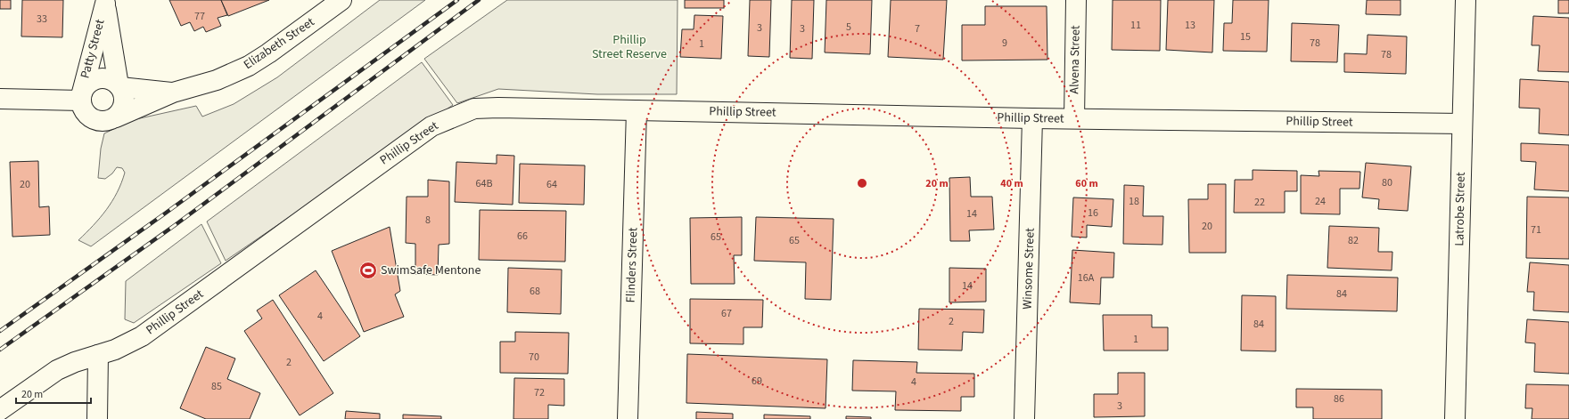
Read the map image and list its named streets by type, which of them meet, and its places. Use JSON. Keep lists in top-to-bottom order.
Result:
{
  "streets": {
    "street": [
      "Elizabeth Street",
      "Patty Street",
      "Alvena Street",
      "Phillip Street",
      "Latrobe Street",
      "Flinders Street",
      "Winsome Street"
    ]
  },
  "crossings": [
    ["Elizabeth Street", "Patty Street"],
    ["Alvena Street", "Phillip Street"],
    ["Phillip Street", "Latrobe Street"],
    ["Phillip Street", "Flinders Street"],
    ["Phillip Street", "Winsome Street"]
  ],
  "parks": ["Phillip Street Reserve"],
  "places": {
    "sports": ["SwimSafe Mentone"]
  },
  "house_numbers": [
    "77",
    "33",
    "11",
    "13",
    "5",
    "3",
    "3",
    "7",
    "15",
    "9",
    "78",
    "1",
    "78",
    "80",
    "64B",
    "20",
    "64",
    "18",
    "24",
    "22",
    "16",
    "14",
    "8",
    "20",
    "71",
    "66",
    "65",
    "65",
    "82",
    "16A",
    "14",
    "68",
    "84",
    "67",
    "4",
    "2",
    "84",
    "1",
    "70",
    "2",
    "69",
    "4",
    "85",
    "72",
    "86",
    "3"
  ],
  "scale_bar": "20 m",
  "rings": ["20 m", "40 m", "60 m"]
}
